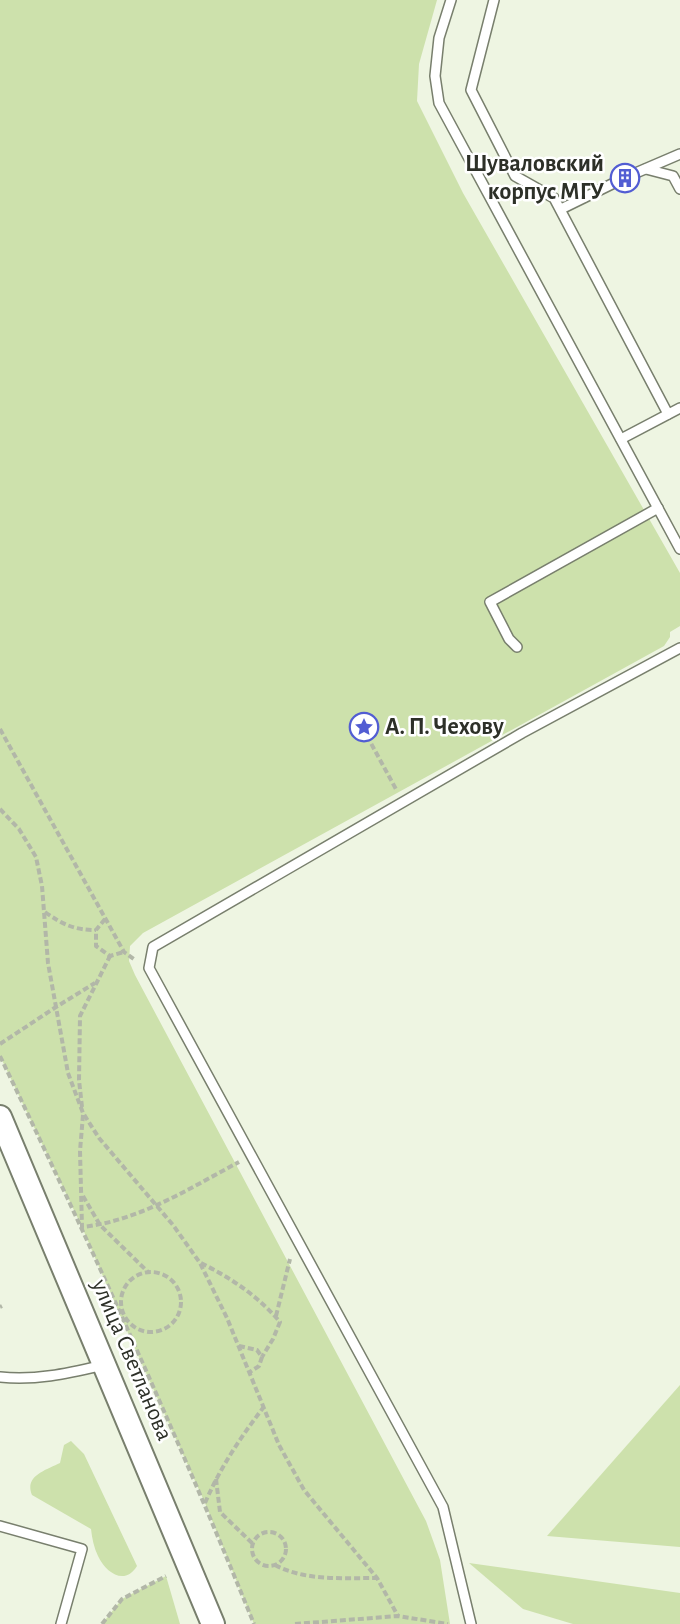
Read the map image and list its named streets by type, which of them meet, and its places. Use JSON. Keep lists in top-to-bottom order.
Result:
{
  "streets": {
    "street": ["улица Светланова"]
  },
  "places": {
    "building": ["Шуваловский корпус МГУ"],
    "place": ["А. П. Чехову"]
  }
}
